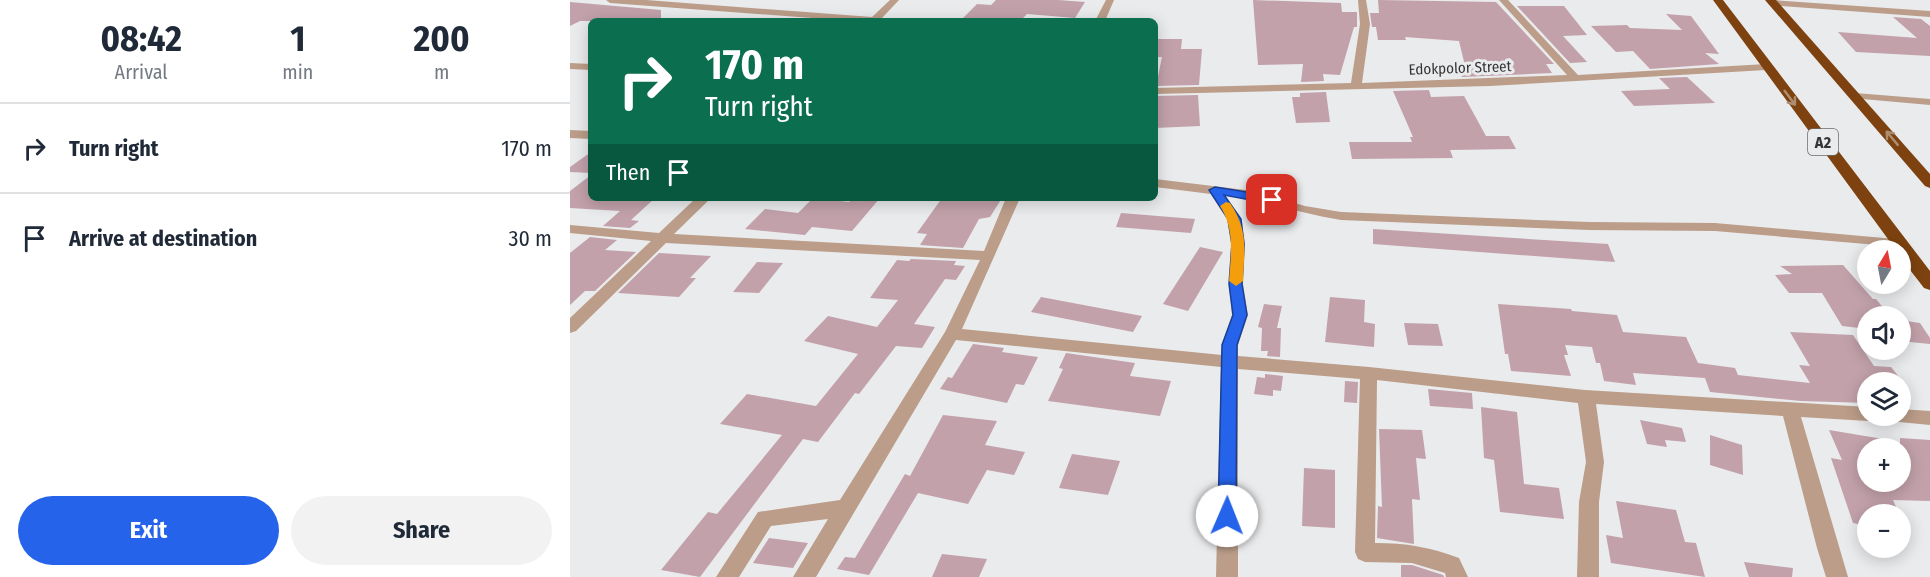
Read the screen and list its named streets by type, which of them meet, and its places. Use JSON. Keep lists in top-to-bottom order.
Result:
{
  "streets": {
    "highway": ["A2"],
    "street": ["Edokpolor Street"]
  },
  "crossings": [
    ["Edokpolor Street", "A2"]
  ],
  "north": "top",
  "page": {
    "eta": [
      "08:42",
      "Arrival",
      "1",
      "min",
      "200",
      "m"
    ],
    "turn": ["170 m", "Turn right"],
    "list": [
      {
        "name": "Turn right",
        "value": "170 m"
      },
      {
        "name": "Arrive at destination",
        "value": "30 m"
      }
    ],
    "then": "Then",
    "map_buttons": ["+", "−"],
    "buttons": ["Exit", "Share"]
  }
}
